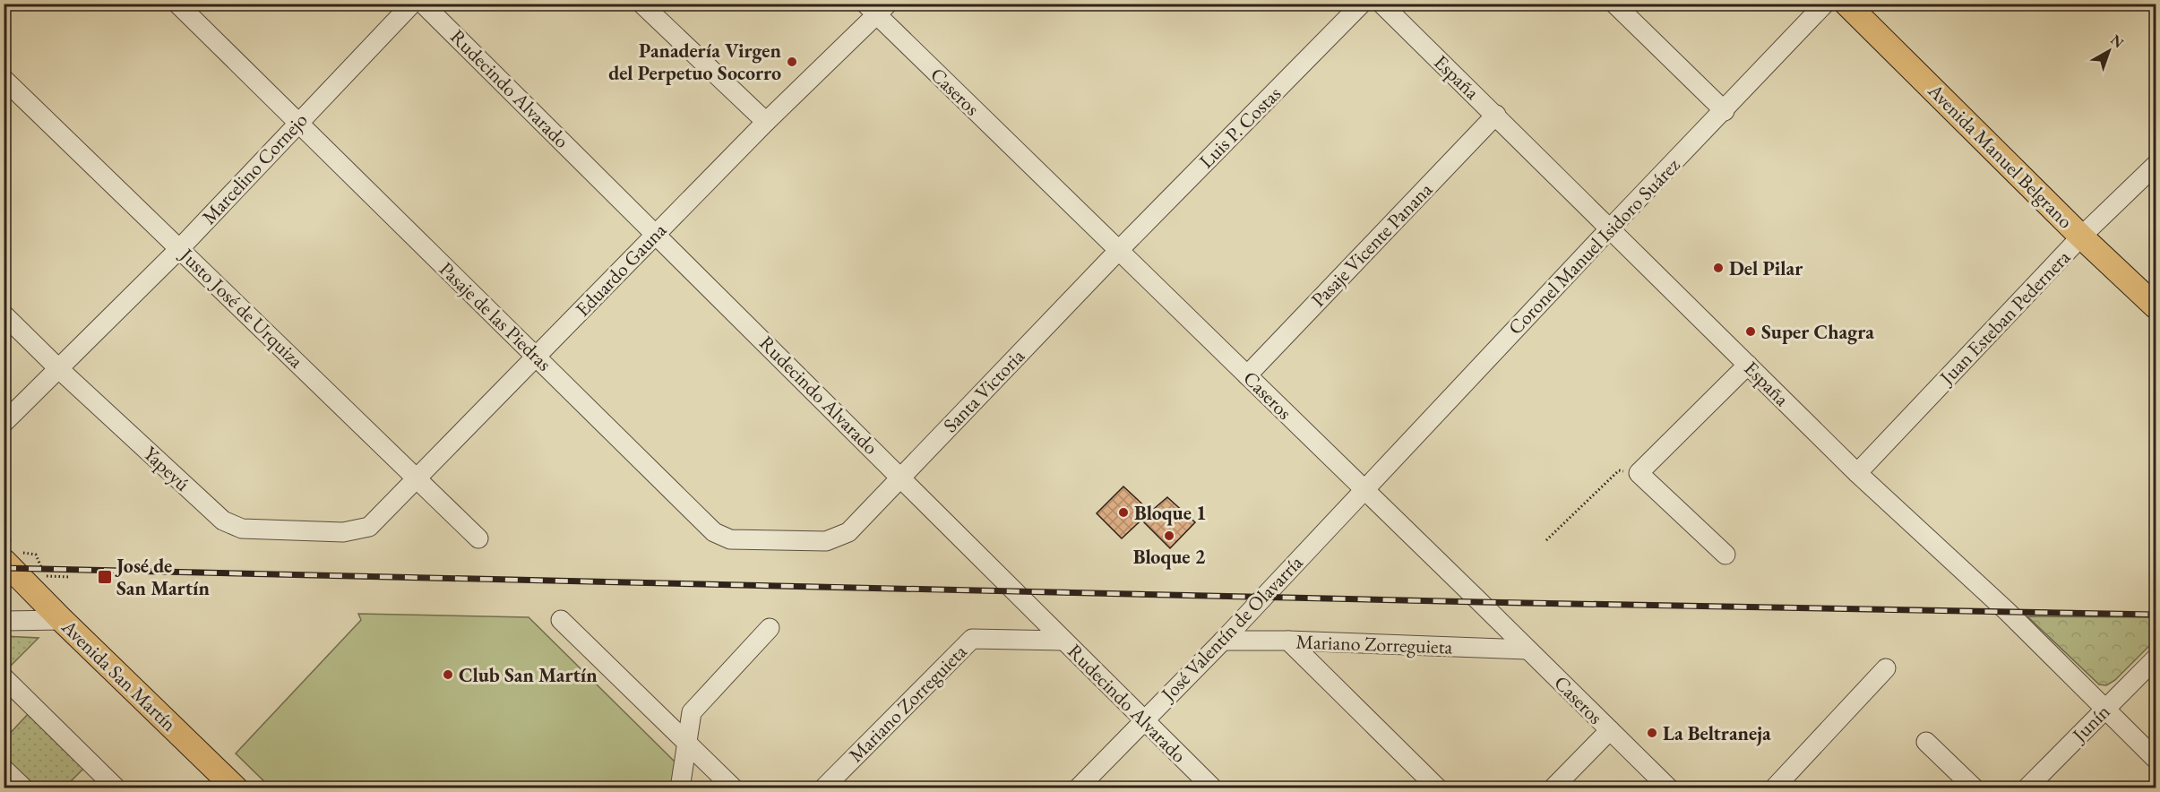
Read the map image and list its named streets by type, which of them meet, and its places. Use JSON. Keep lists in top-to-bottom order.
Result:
{
  "streets": {
    "main road": ["Avenida Manuel Belgrano", "Avenida San Martín"],
    "street": [
      "España",
      "Rudecindo Alvarado",
      "Caseros",
      "Luis P. Costas",
      "Marcelino Cornejo",
      "Pasaje Vicente Panana",
      "Coronel Manuel Isidoro Suárez",
      "Eduardo Gauna",
      "Justo José de Urquiza",
      "Pasaje de las Piedras",
      "Juan Esteban Pedernera",
      "Santa Victoria",
      "Yapeyú",
      "José Valentín de Olavarría",
      "Mariano Zorreguieta",
      "Junín"
    ]
  },
  "crossings": [
    ["España", "Pasaje Vicente Panana"],
    ["España", "Coronel Manuel Isidoro Suárez"],
    ["España", "Juan Esteban Pedernera"],
    ["España", "Junín"],
    ["Rudecindo Alvarado", "Eduardo Gauna"],
    ["Rudecindo Alvarado", "Santa Victoria"],
    ["Rudecindo Alvarado", "José Valentín de Olavarría"],
    ["Rudecindo Alvarado", "Mariano Zorreguieta"],
    ["Caseros", "Luis P. Costas"],
    ["Caseros", "Pasaje Vicente Panana"],
    ["Caseros", "Coronel Manuel Isidoro Suárez"],
    ["Caseros", "Eduardo Gauna"],
    ["Caseros", "Santa Victoria"],
    ["Caseros", "José Valentín de Olavarría"],
    ["Caseros", "Mariano Zorreguieta"],
    ["Luis P. Costas", "Santa Victoria"],
    ["Avenida Manuel Belgrano", "Juan Esteban Pedernera"],
    ["Marcelino Cornejo", "Justo José de Urquiza"],
    ["Marcelino Cornejo", "Pasaje de las Piedras"],
    ["Marcelino Cornejo", "Yapeyú"],
    ["Coronel Manuel Isidoro Suárez", "José Valentín de Olavarría"],
    ["Eduardo Gauna", "Justo José de Urquiza"],
    ["Eduardo Gauna", "Pasaje de las Piedras"],
    ["Eduardo Gauna", "Yapeyú"],
    ["Pasaje de las Piedras", "Santa Victoria"],
    ["José Valentín de Olavarría", "Mariano Zorreguieta"]
  ],
  "places": {
    "other": [
      "Panadería Virgen del Perpetuo Socorro",
      "Del Pilar",
      "Super Chagra",
      "Bloque 1",
      "Bloque 2",
      "Club San Martín",
      "La Beltraneja"
    ],
    "transit": ["José de San Martín"]
  },
  "north": "top right"
}
